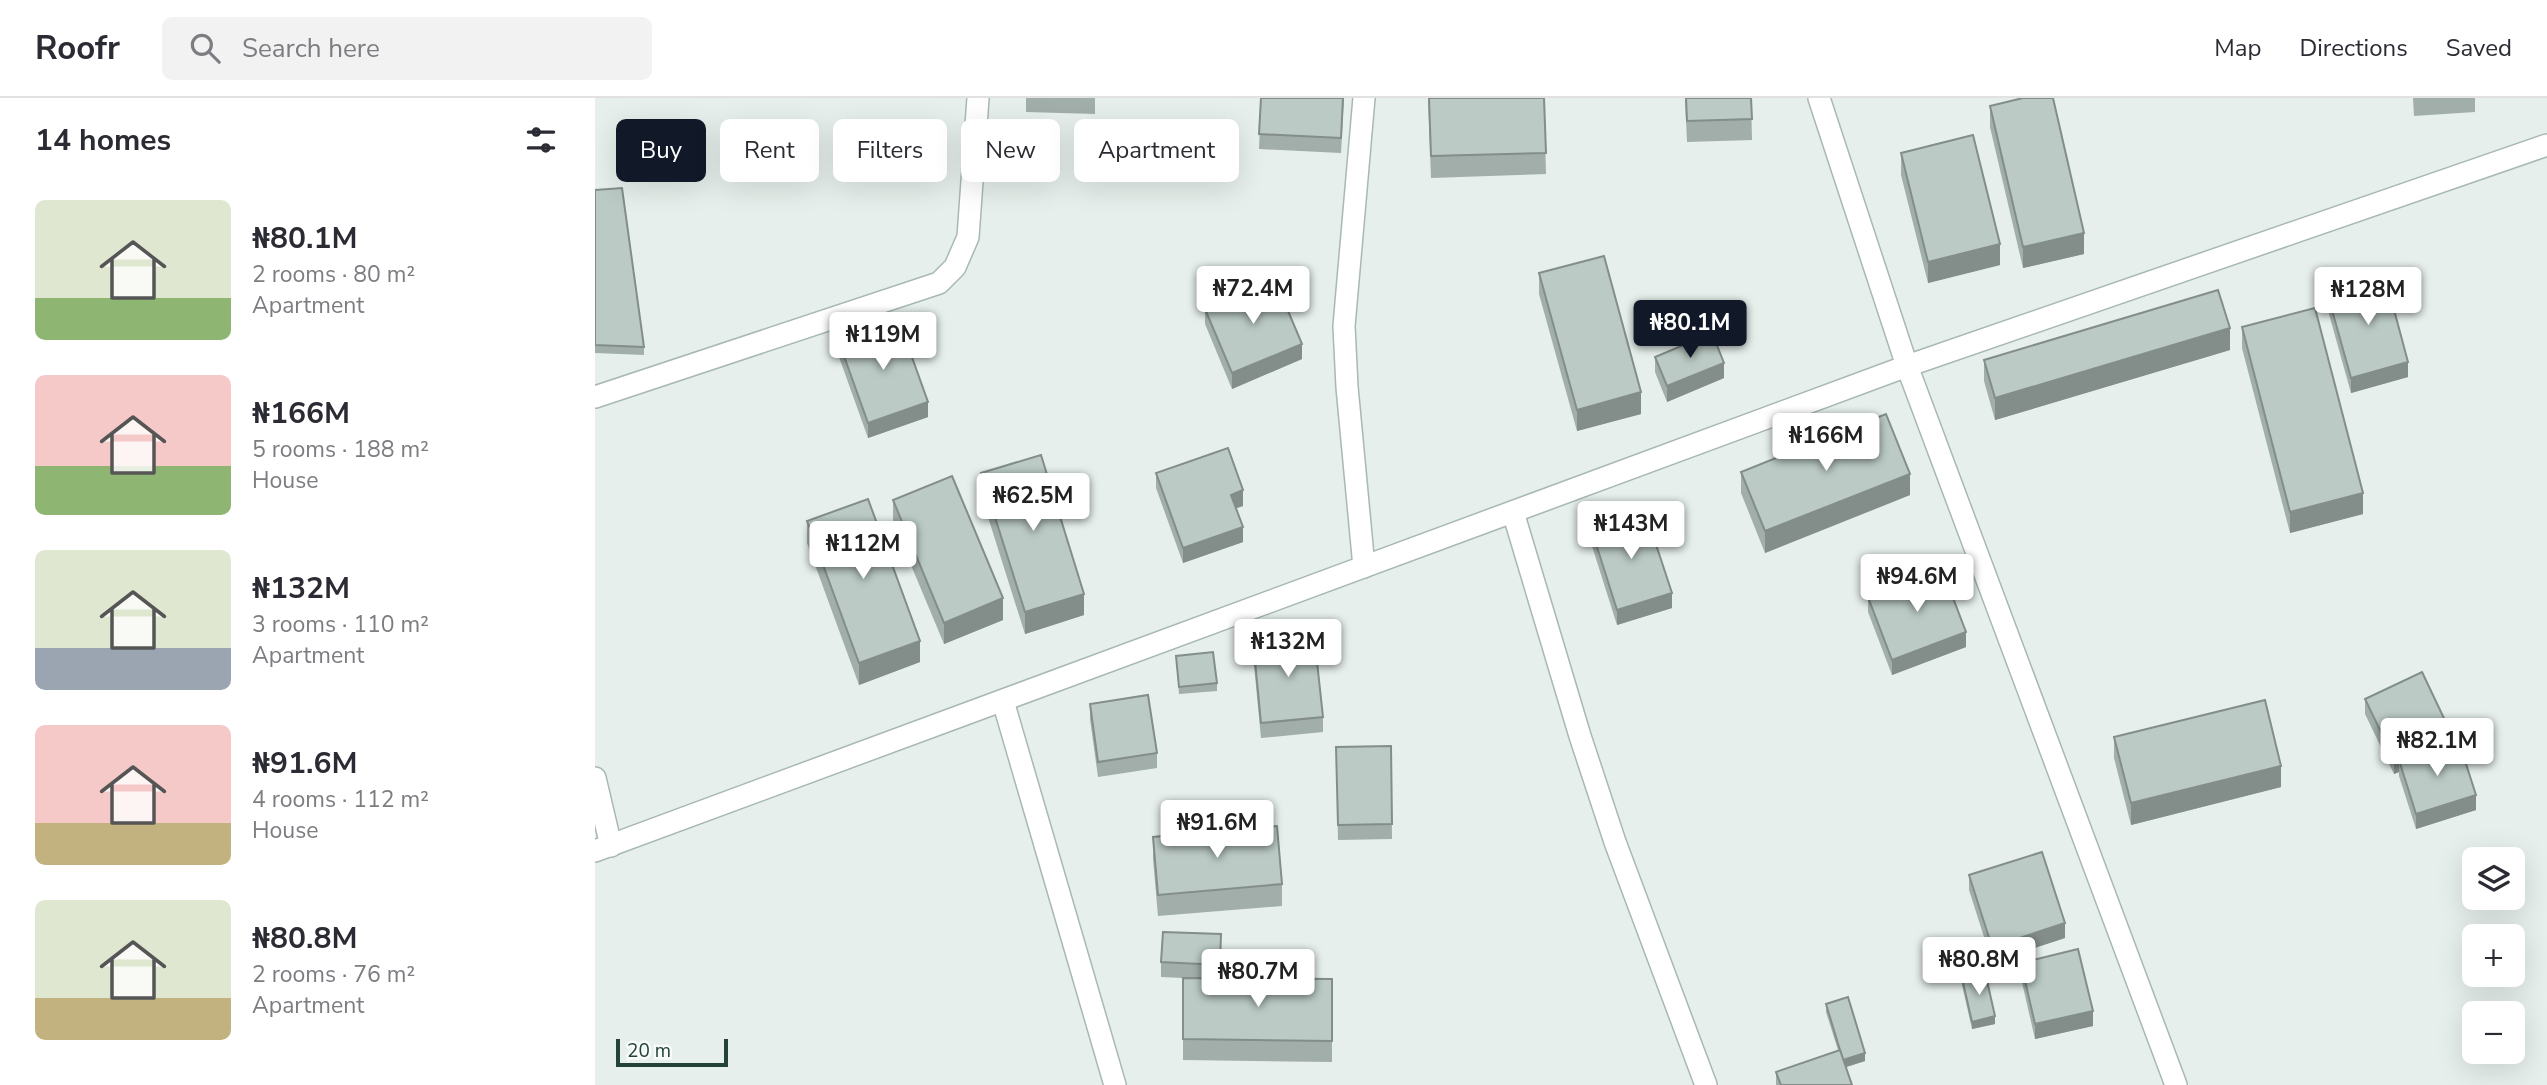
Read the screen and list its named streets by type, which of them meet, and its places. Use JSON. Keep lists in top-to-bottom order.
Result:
{
  "scale_bar": "20 m",
  "page": {
    "header": "Roofr",
    "search": "Search here",
    "nav": ["Map", "Directions", "Saved"],
    "heading": "14 homes",
    "chip": [
      "Buy",
      "Rent",
      "Filters",
      "New",
      "Apartment"
    ],
    "list": [
      {
        "name": "₦80.1M",
        "note": "2 rooms · 80 m² · Apartment"
      },
      {
        "name": "₦166M",
        "note": "5 rooms · 188 m² · House"
      },
      {
        "name": "₦132M",
        "note": "3 rooms · 110 m² · Apartment"
      },
      {
        "name": "₦91.6M",
        "note": "4 rooms · 112 m² · House"
      },
      {
        "name": "₦80.8M",
        "note": "2 rooms · 76 m² · Apartment"
      }
    ],
    "price": [
      "₦72.4M",
      "₦128M",
      "₦80.1M",
      "₦119M",
      "₦166M",
      "₦62.5M",
      "₦143M",
      "₦112M",
      "₦94.6M",
      "₦132M",
      "₦82.1M",
      "₦91.6M",
      "₦80.8M",
      "₦80.7M"
    ],
    "map_buttons": ["+", "−"],
    "scale": "20 m"
  }
}
